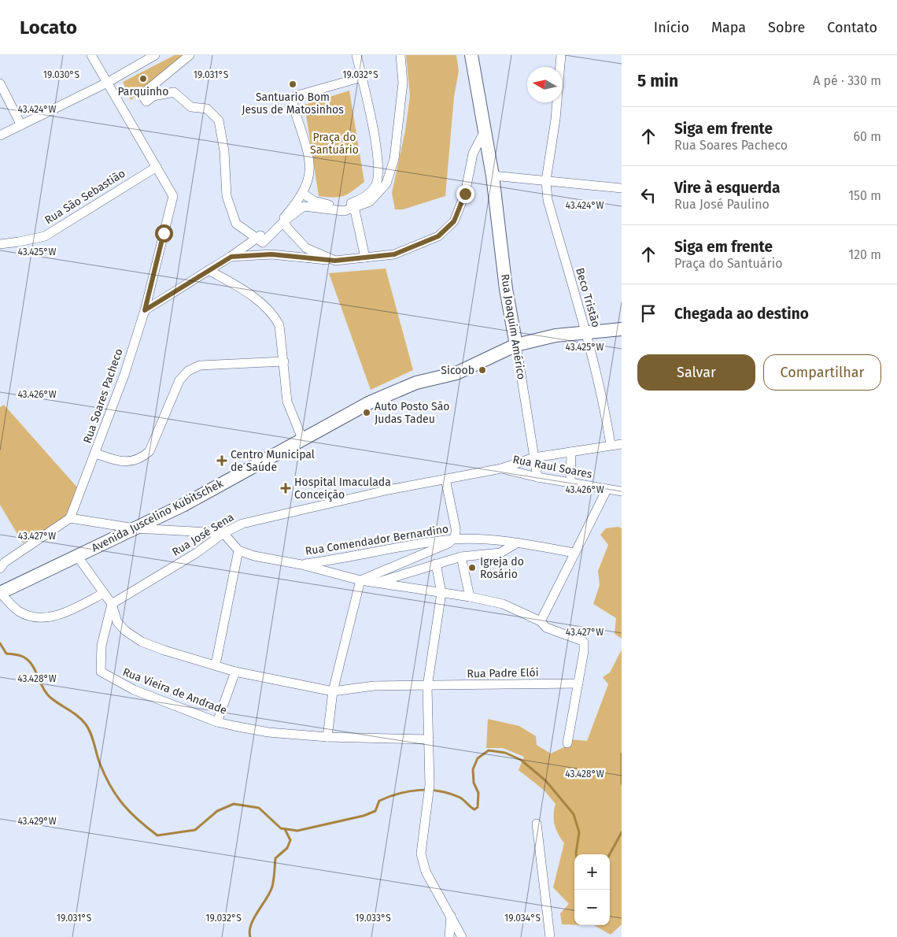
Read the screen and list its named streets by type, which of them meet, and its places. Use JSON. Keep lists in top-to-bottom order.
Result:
{
  "streets": {
    "main road": ["Rua Joaquim Américo", "Avenida Juscelino Kubitschek"],
    "street": [
      "Rua São Sebastião",
      "Beco Tristão",
      "Rua Soares Pacheco",
      "Rua Raul Soares",
      "Rua José Sena",
      "Rua Comendador Bernardino",
      "Rua Padre Elói",
      "Rua Vieira de Andrade"
    ]
  },
  "crossings": [
    ["Rua São Sebastião", "Rua Soares Pacheco"],
    ["Beco Tristão", "Avenida Juscelino Kubitschek"],
    ["Beco Tristão", "Rua José Sena"],
    ["Rua Joaquim Américo", "Rua Raul Soares"],
    ["Rua Joaquim Américo", "Avenida Juscelino Kubitschek"],
    ["Rua Joaquim Américo", "Rua José Sena"],
    ["Rua Raul Soares", "Rua José Sena"],
    ["Avenida Juscelino Kubitschek", "Rua Padre Elói"],
    ["Rua José Sena", "Rua Padre Elói"],
    ["Rua José Sena", "Rua Vieira de Andrade"],
    ["Rua Comendador Bernardino", "Rua Padre Elói"],
    ["Rua Padre Elói", "Rua Vieira de Andrade"]
  ],
  "parks": ["Praça do Santuário"],
  "places": {
    "other": [
      "Parquinho",
      "Santuario Bom Jesus de Matosinhos",
      "Sicoob",
      "Auto Posto São Judas Tadeu",
      "Igreja do Rosário"
    ],
    "health": ["Centro Municipal de Saúde", "Hospital Imaculada Conceição"]
  },
  "north": "left",
  "page": {
    "header": "Locato",
    "nav": [
      "Início",
      "Mapa",
      "Sobre",
      "Contato"
    ],
    "heading": ["5 min", "A pé · 330 m"],
    "list": [
      ["Siga em frente", "Rua Soares Pacheco", "60 m"],
      ["Vire à esquerda", "Rua José Paulino", "150 m"],
      ["Siga em frente", "Praça do Santuário", "120 m"],
      "Chegada ao destino"
    ],
    "buttons": ["Salvar", "Compartilhar"],
    "map_buttons": ["+", "−"]
  },
  "coordinates": [
    "19.030°S",
    "19.031°S",
    "19.032°S",
    "43.424°W",
    "43.425°W",
    "43.426°W",
    "43.427°W",
    "43.428°W",
    "43.429°W",
    "19.033°S",
    "19.034°S"
  ]
}
